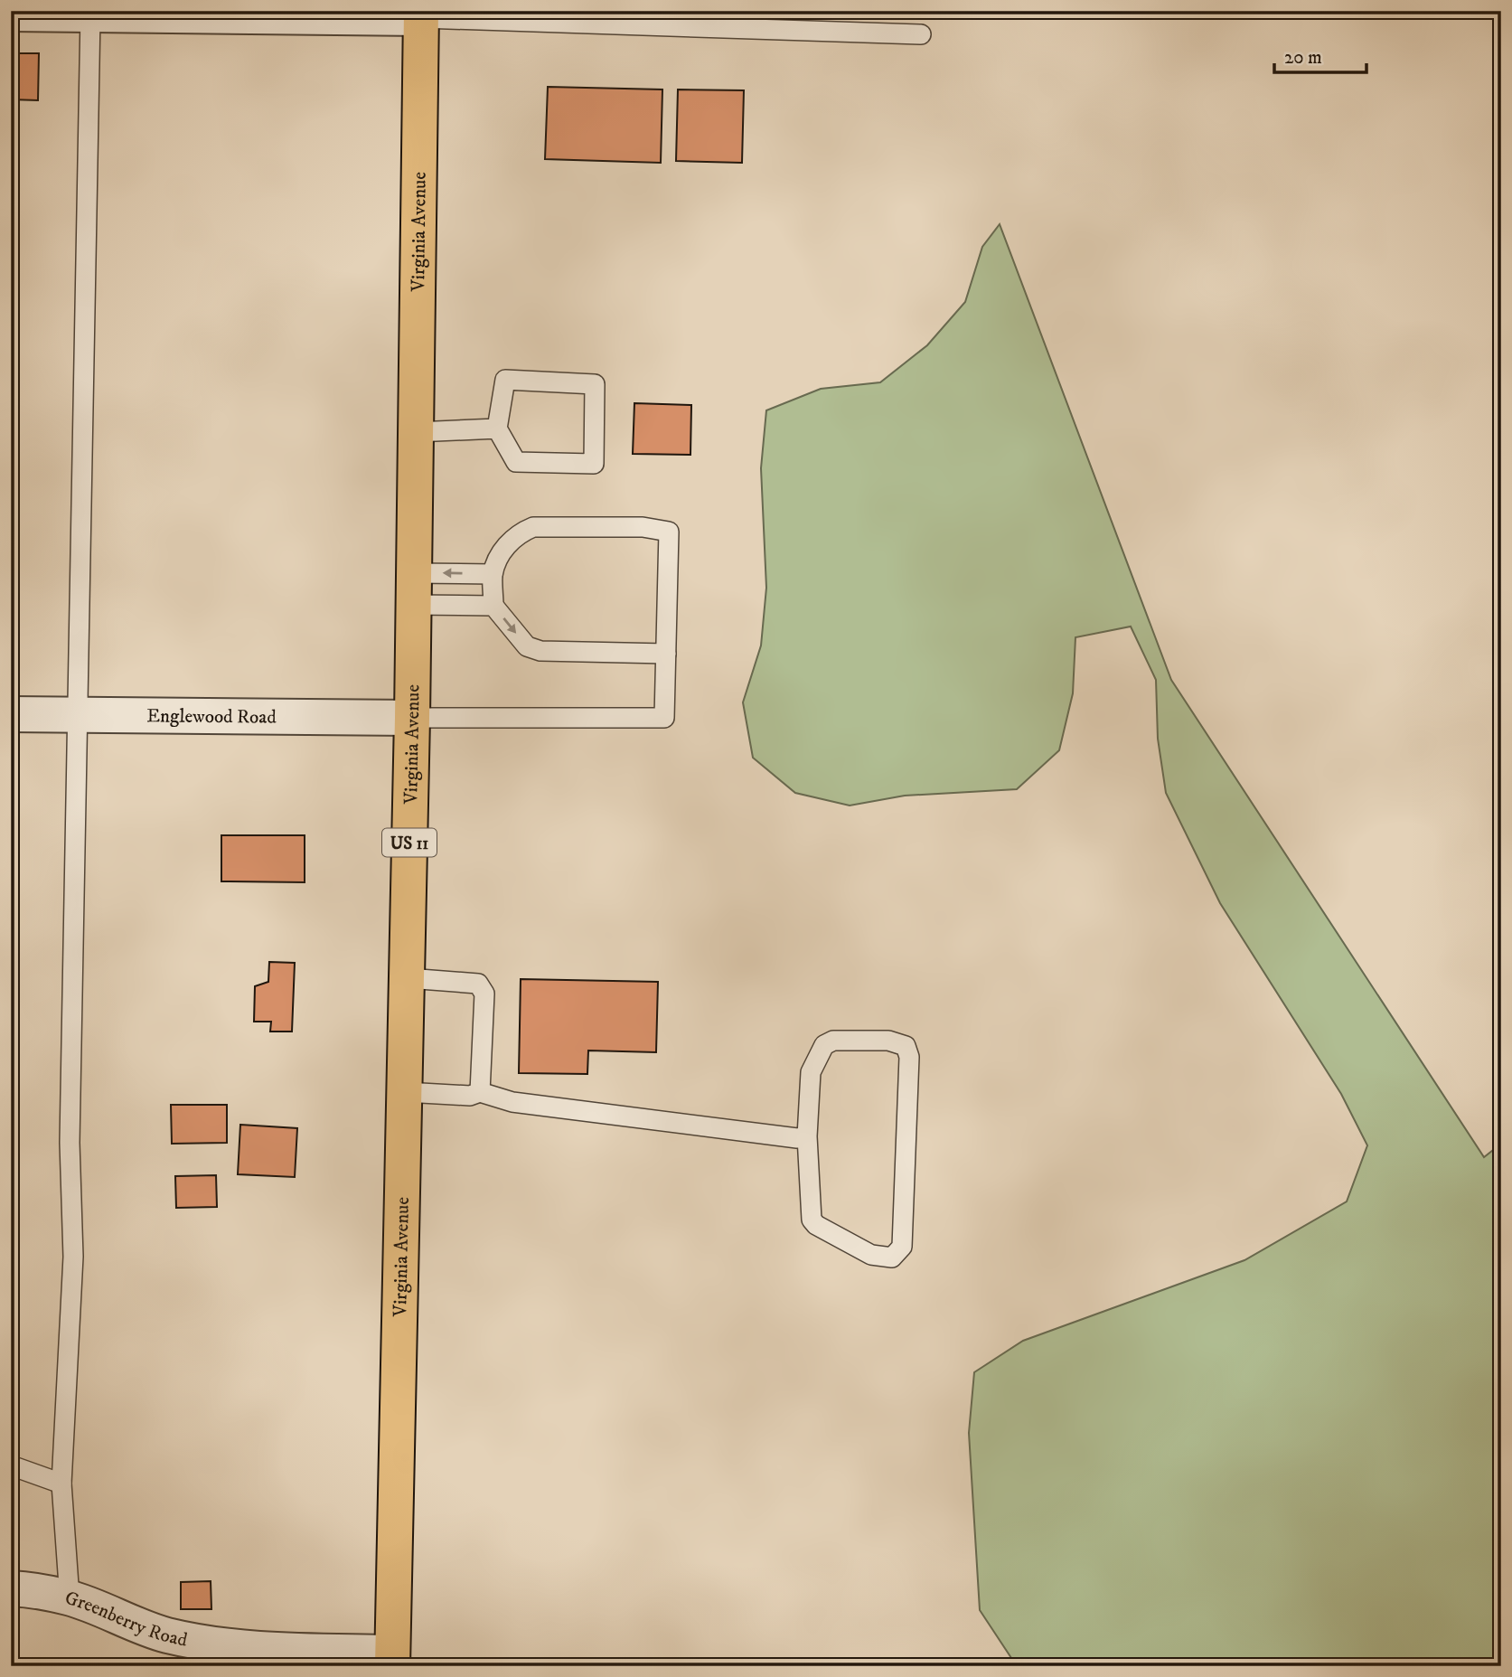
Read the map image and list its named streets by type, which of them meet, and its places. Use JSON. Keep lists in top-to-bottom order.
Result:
{
  "streets": {
    "main road": ["Virginia Avenue", "US 11"],
    "street": ["Englewood Road", "Greenberry Road"]
  },
  "crossings": [
    ["Virginia Avenue", "Englewood Road"],
    ["Virginia Avenue", "Greenberry Road"]
  ],
  "scale_bar": "20 m"
}
